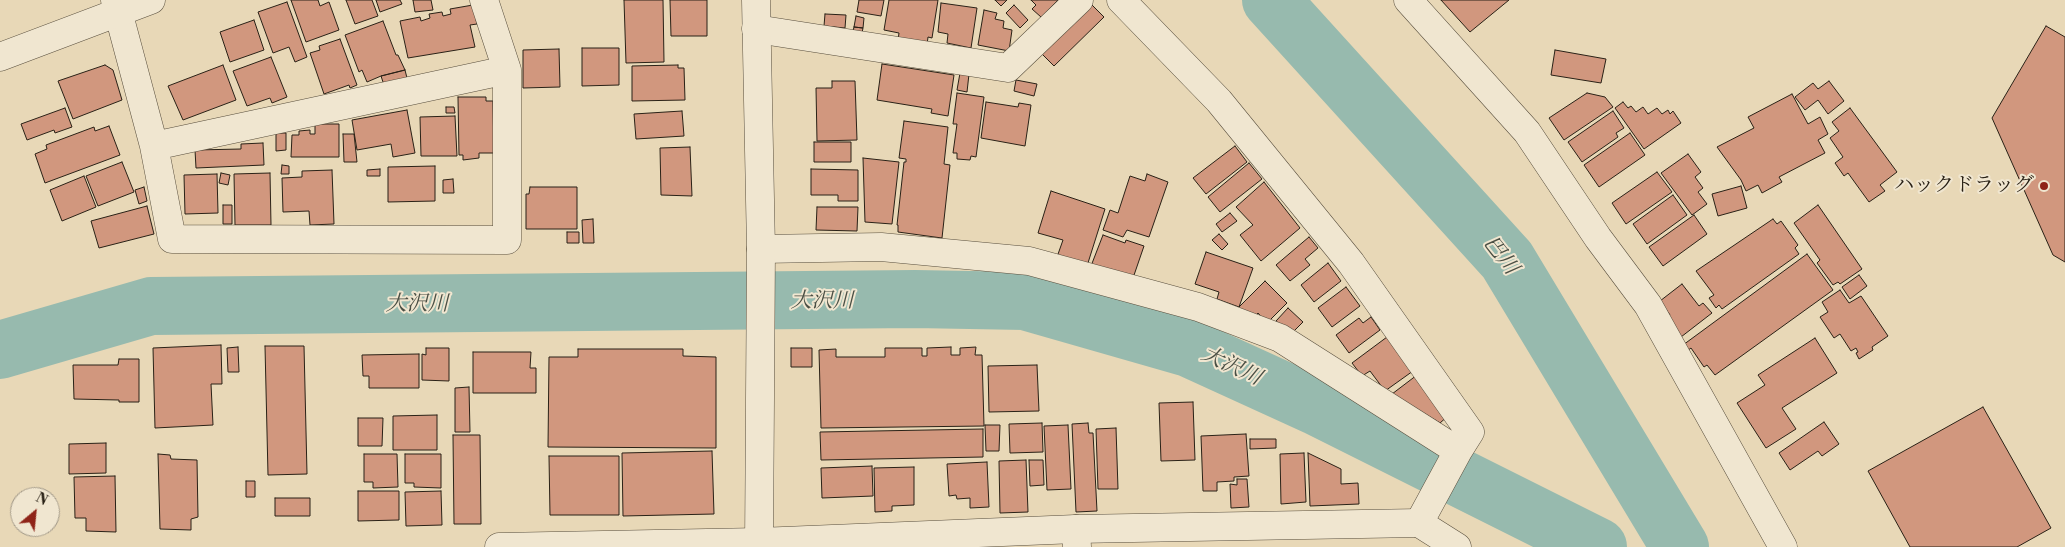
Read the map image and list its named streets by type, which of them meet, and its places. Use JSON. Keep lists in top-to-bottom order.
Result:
{
  "water": ["巴川", "大沢川"],
  "places": ["ハックドラッグ"],
  "north": "top right"
}
